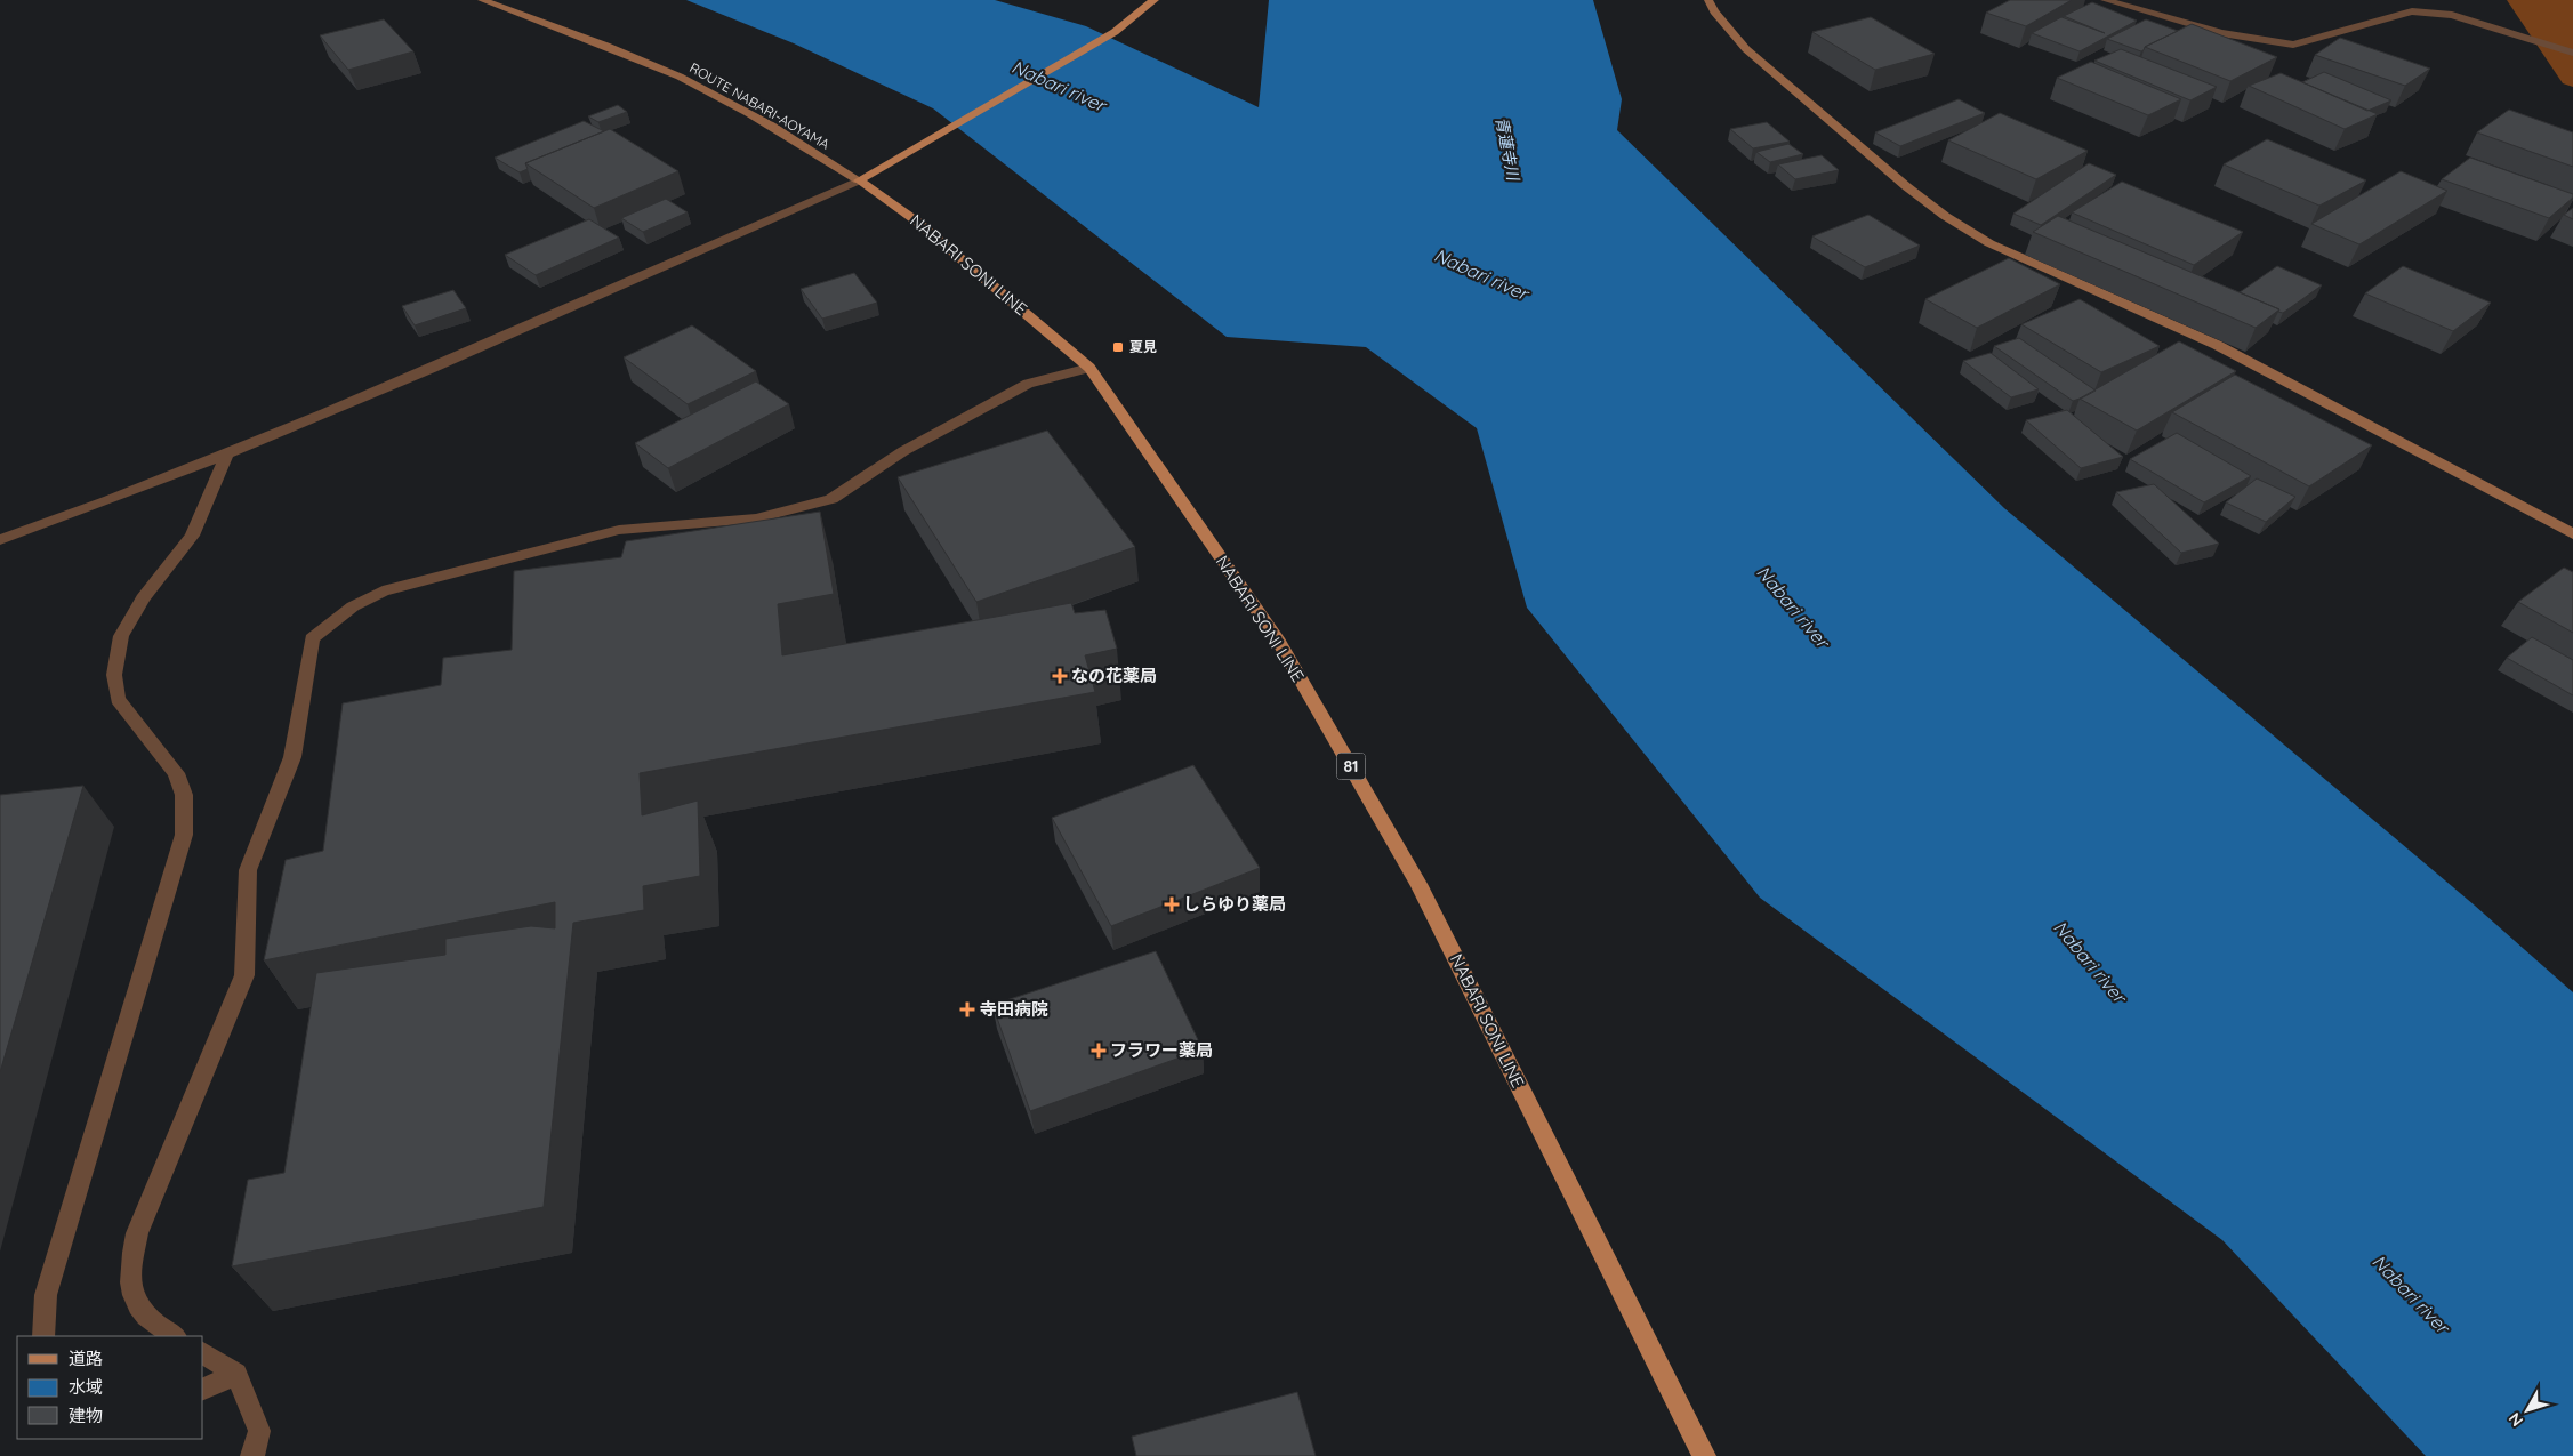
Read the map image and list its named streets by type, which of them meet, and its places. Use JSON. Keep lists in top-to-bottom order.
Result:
{
  "streets": {
    "main road": ["NABARI SONI LINE", "81"],
    "street": ["ROUTE NABARI-AOYAMA"]
  },
  "crossings": [
    ["ROUTE NABARI-AOYAMA", "NABARI SONI LINE"]
  ],
  "water": ["Nabari river", "青蓮寺川"],
  "places": {
    "transit": ["夏見"],
    "health": [
      "なの花薬局",
      "しらゆり薬局",
      "寺田病院",
      "フラワー薬局"
    ]
  },
  "legend": ["道路", "水域", "建物"],
  "north": "bottom left"
}
